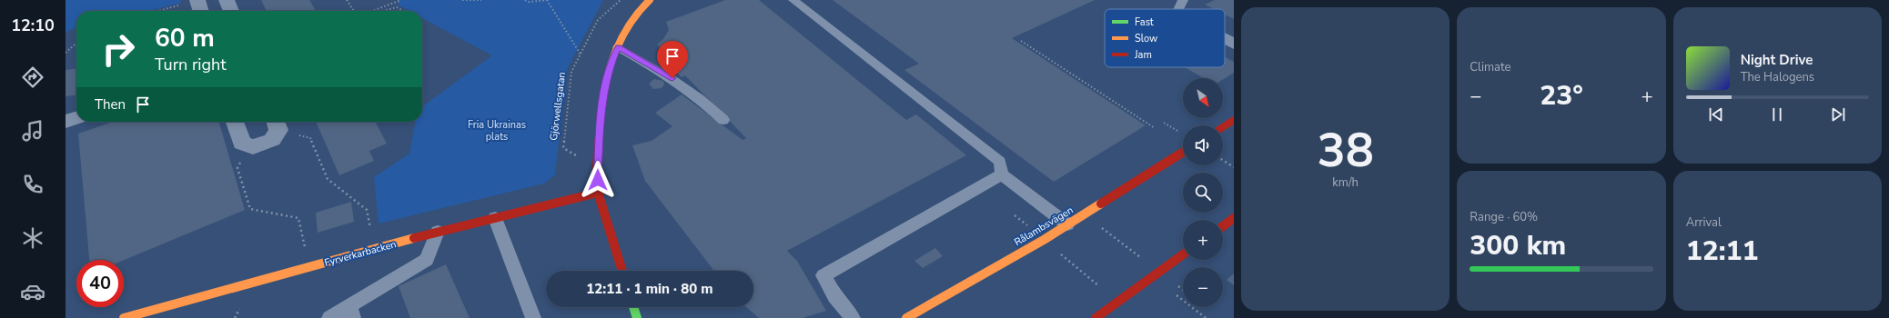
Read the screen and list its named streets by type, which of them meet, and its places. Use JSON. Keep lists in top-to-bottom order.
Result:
{
  "streets": {
    "street": ["Rålambsvägen", "Fyrverkarbacken"],
    "path": ["Gjörwellsgatan"]
  },
  "parks": ["Fria Ukrainas plats"],
  "legend": ["Fast", "Slow", "Jam"],
  "north": "bottom right",
  "page": {
    "tabs": "12:10",
    "tile": [
      ["38", "km/h"],
      "Climate",
      ["Range · 60%", "300 km"],
      ["Arrival", "12:11"]
    ],
    "turn": ["60 m", "Turn right"],
    "song": ["Night Drive", "The Halogens"],
    "map_buttons": ["+", "−"],
    "heat": ["−", "23°", "+"],
    "then": "Then",
    "limit": "40",
    "trip": "12:11 · 1 min · 80 m"
  }
}
